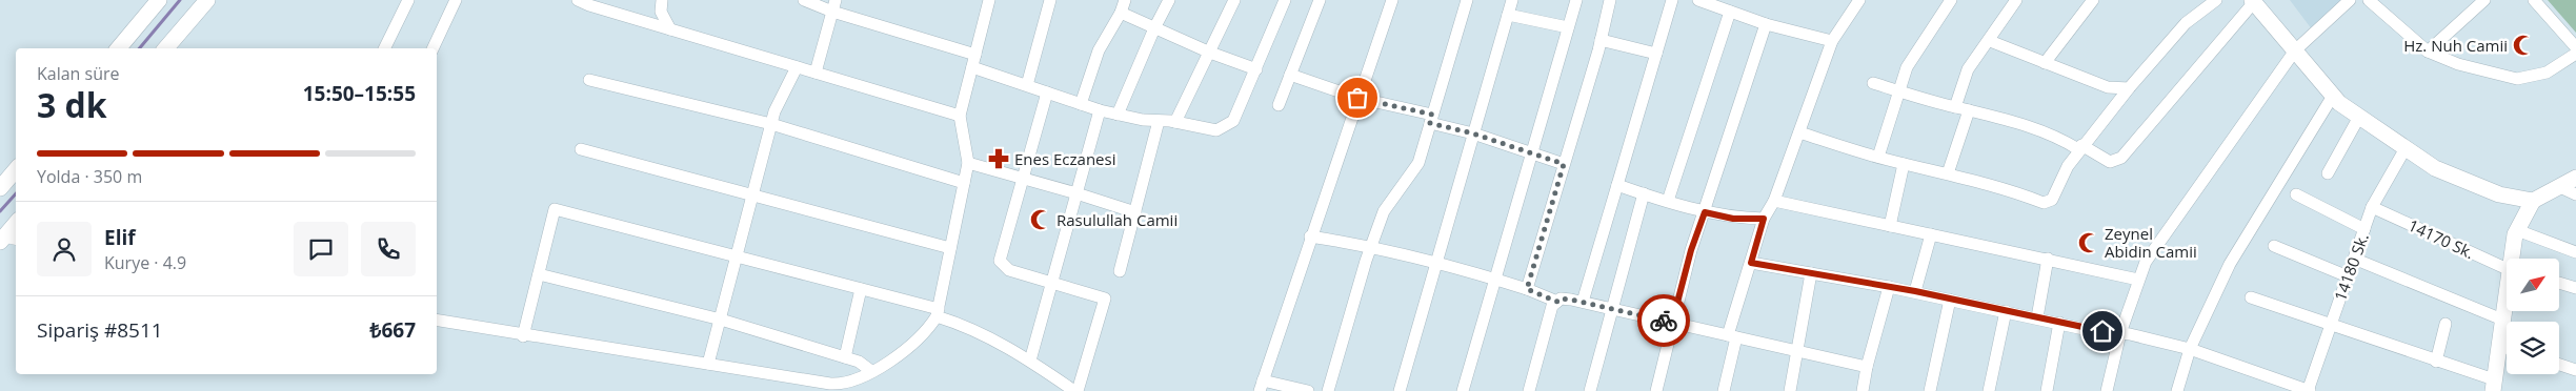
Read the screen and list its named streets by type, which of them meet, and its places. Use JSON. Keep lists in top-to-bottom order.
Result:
{
  "streets": {
    "street": ["14170 Sk.", "14180 Sk."]
  },
  "crossings": [
    ["14170 Sk.", "14180 Sk."]
  ],
  "places": {
    "mosque": ["Hz. Nuh Camii", "Rasulullah Camii", "Zeynel Abidin Camii"],
    "pharmacy": ["Enes Eczanesi"]
  },
  "north": "top right",
  "page": {
    "heading": ["3 dk", "Kalan süre", "15:50–15:55"],
    "panel": [
      "Elif",
      "Kurye · 4.9",
      "Sipariş #8511",
      "₺667"
    ],
    "bar": "Yolda · 350 m"
  }
}
